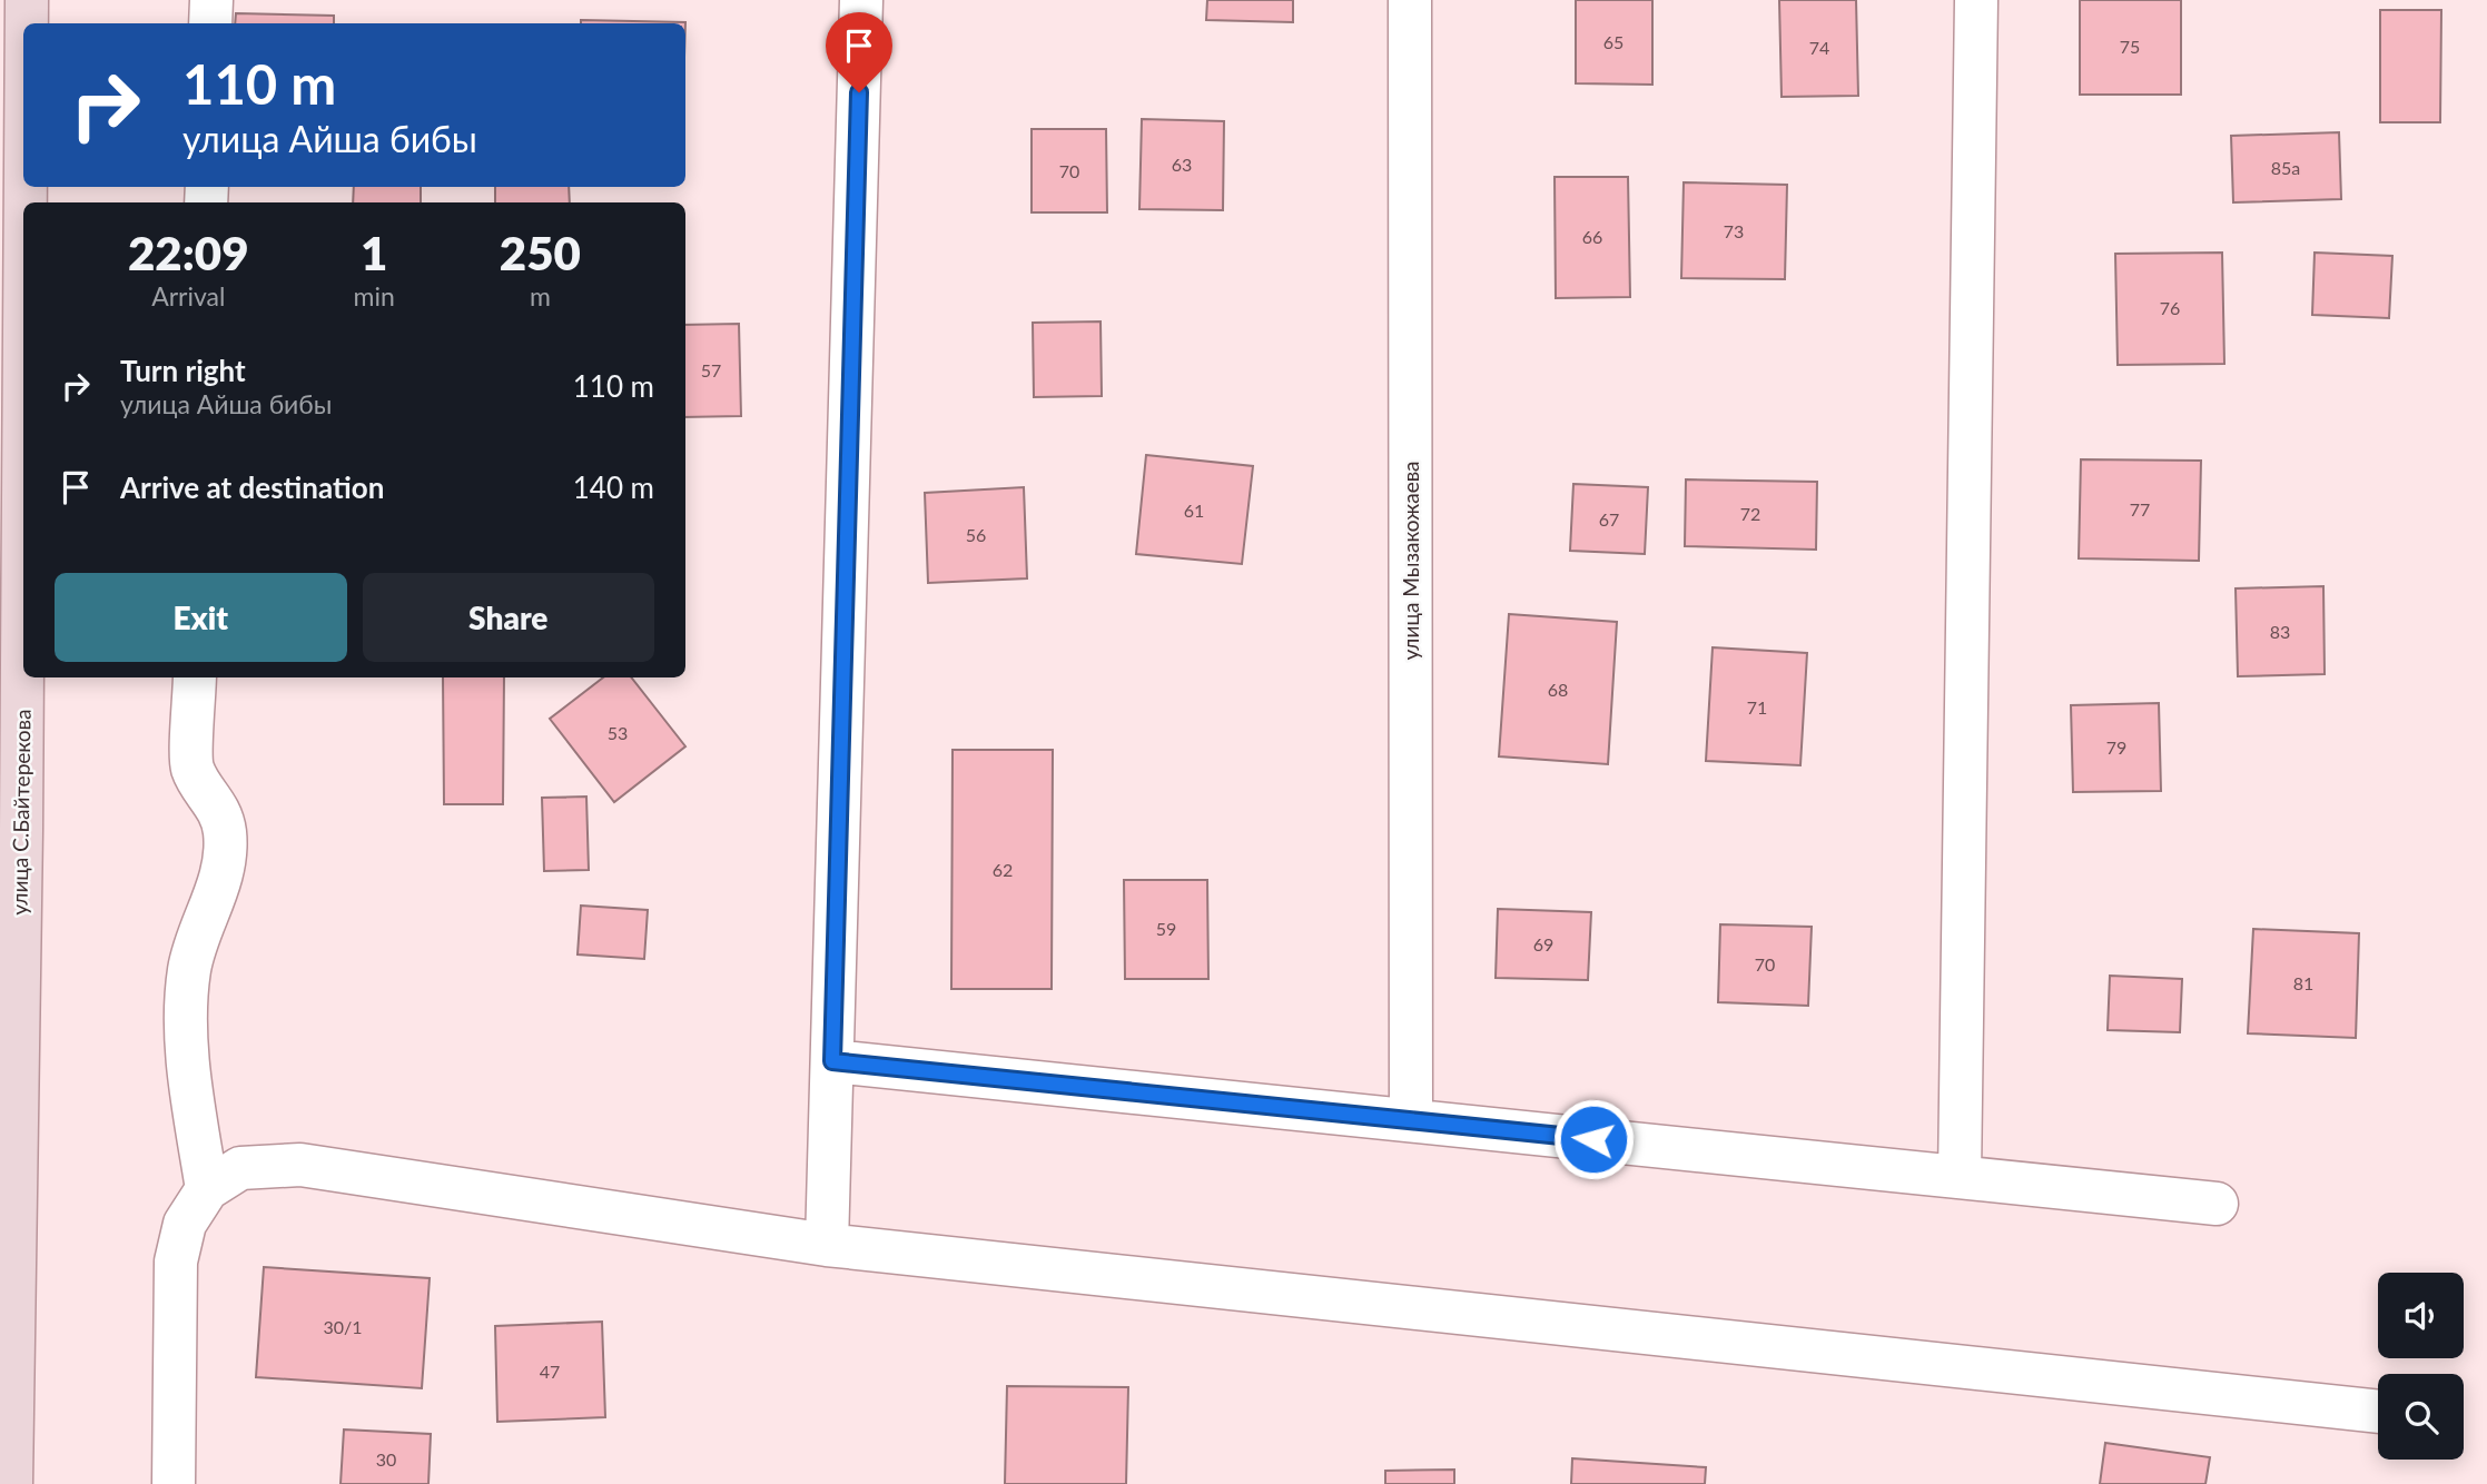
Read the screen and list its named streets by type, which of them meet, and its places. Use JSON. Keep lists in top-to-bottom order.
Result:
{
  "streets": {
    "main road": ["улица С.Байтерекова"],
    "street": ["улица Мызакожаева"]
  },
  "house_numbers": [
    "65",
    "75",
    "74",
    "63",
    "85а",
    "70",
    "73",
    "66",
    "76",
    "57",
    "77",
    "61",
    "72",
    "67",
    "56",
    "83",
    "68",
    "71",
    "53",
    "79",
    "62",
    "59",
    "69",
    "70",
    "81",
    "30/1",
    "47",
    "30"
  ],
  "page": {
    "turn": ["110 m", "улица Айша бибы"],
    "eta": [
      "22:09",
      "Arrival",
      "1",
      "min",
      "250",
      "m"
    ],
    "list": [
      {
        "name": "Turn right",
        "note": "улица Айша бибы",
        "value": "110 m"
      },
      {
        "name": "Arrive at destination",
        "value": "140 m"
      }
    ],
    "buttons": ["Exit", "Share"]
  }
}
